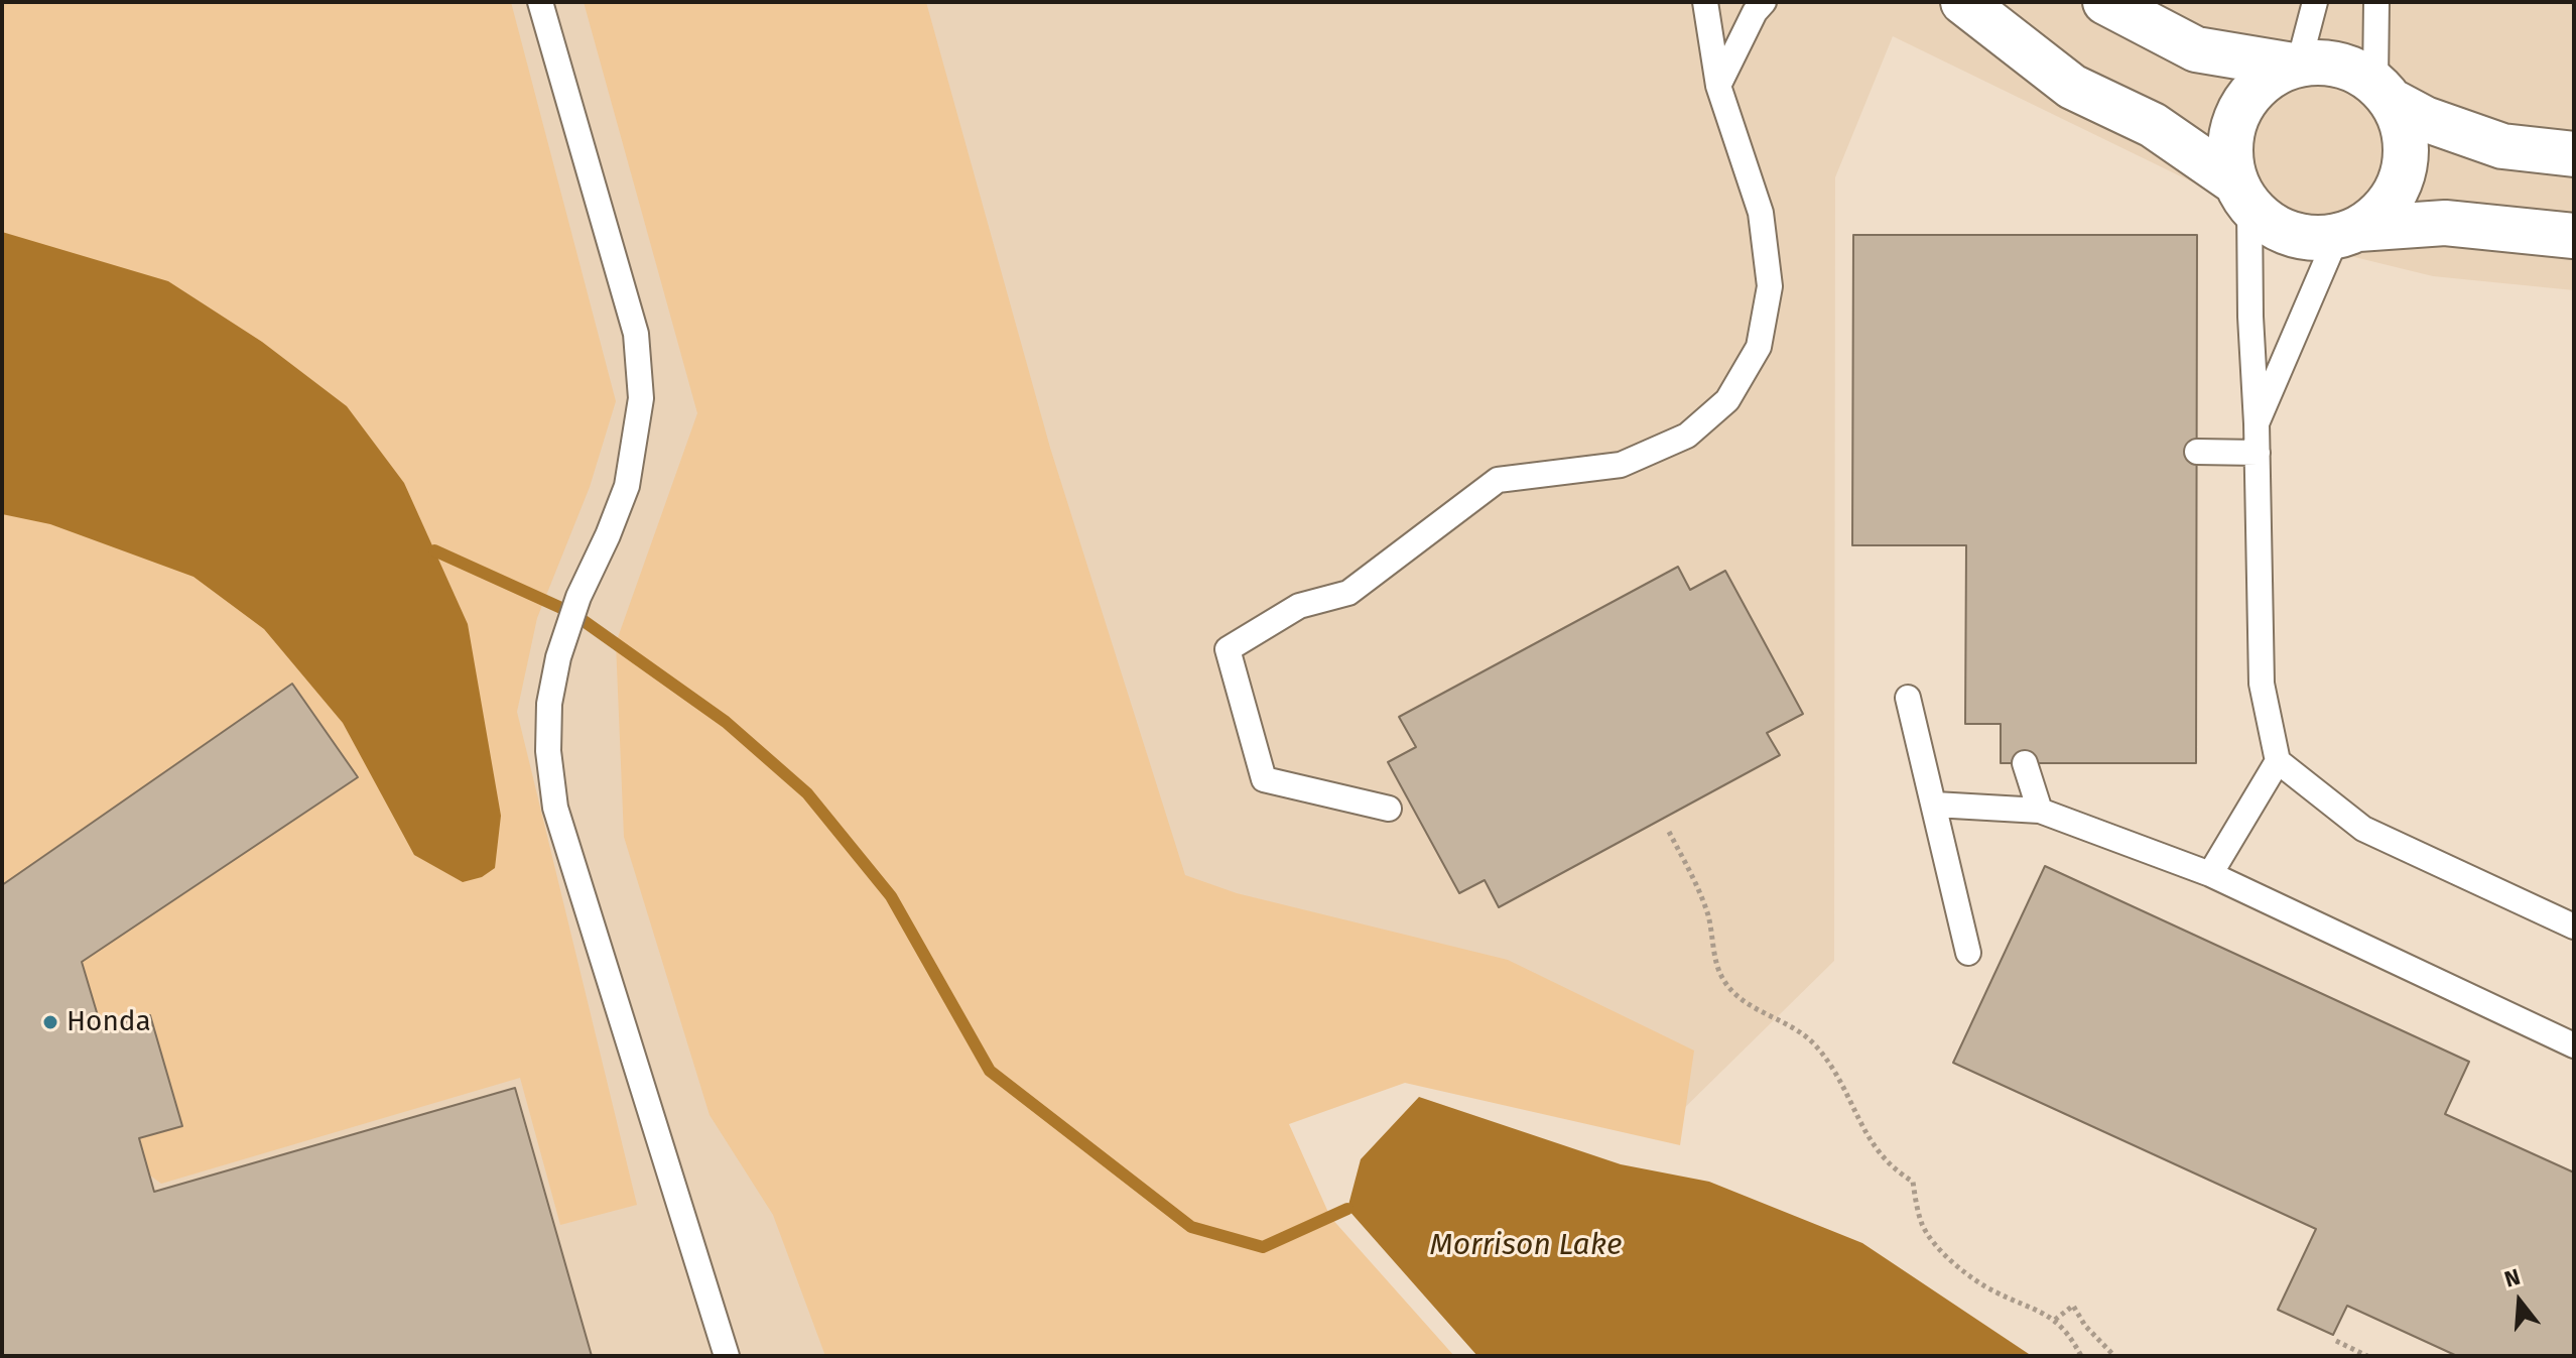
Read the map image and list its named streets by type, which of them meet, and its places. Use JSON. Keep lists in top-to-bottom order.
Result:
{
  "water": ["Morrison Lake"],
  "places": ["Honda"],
  "north": "top"
}
